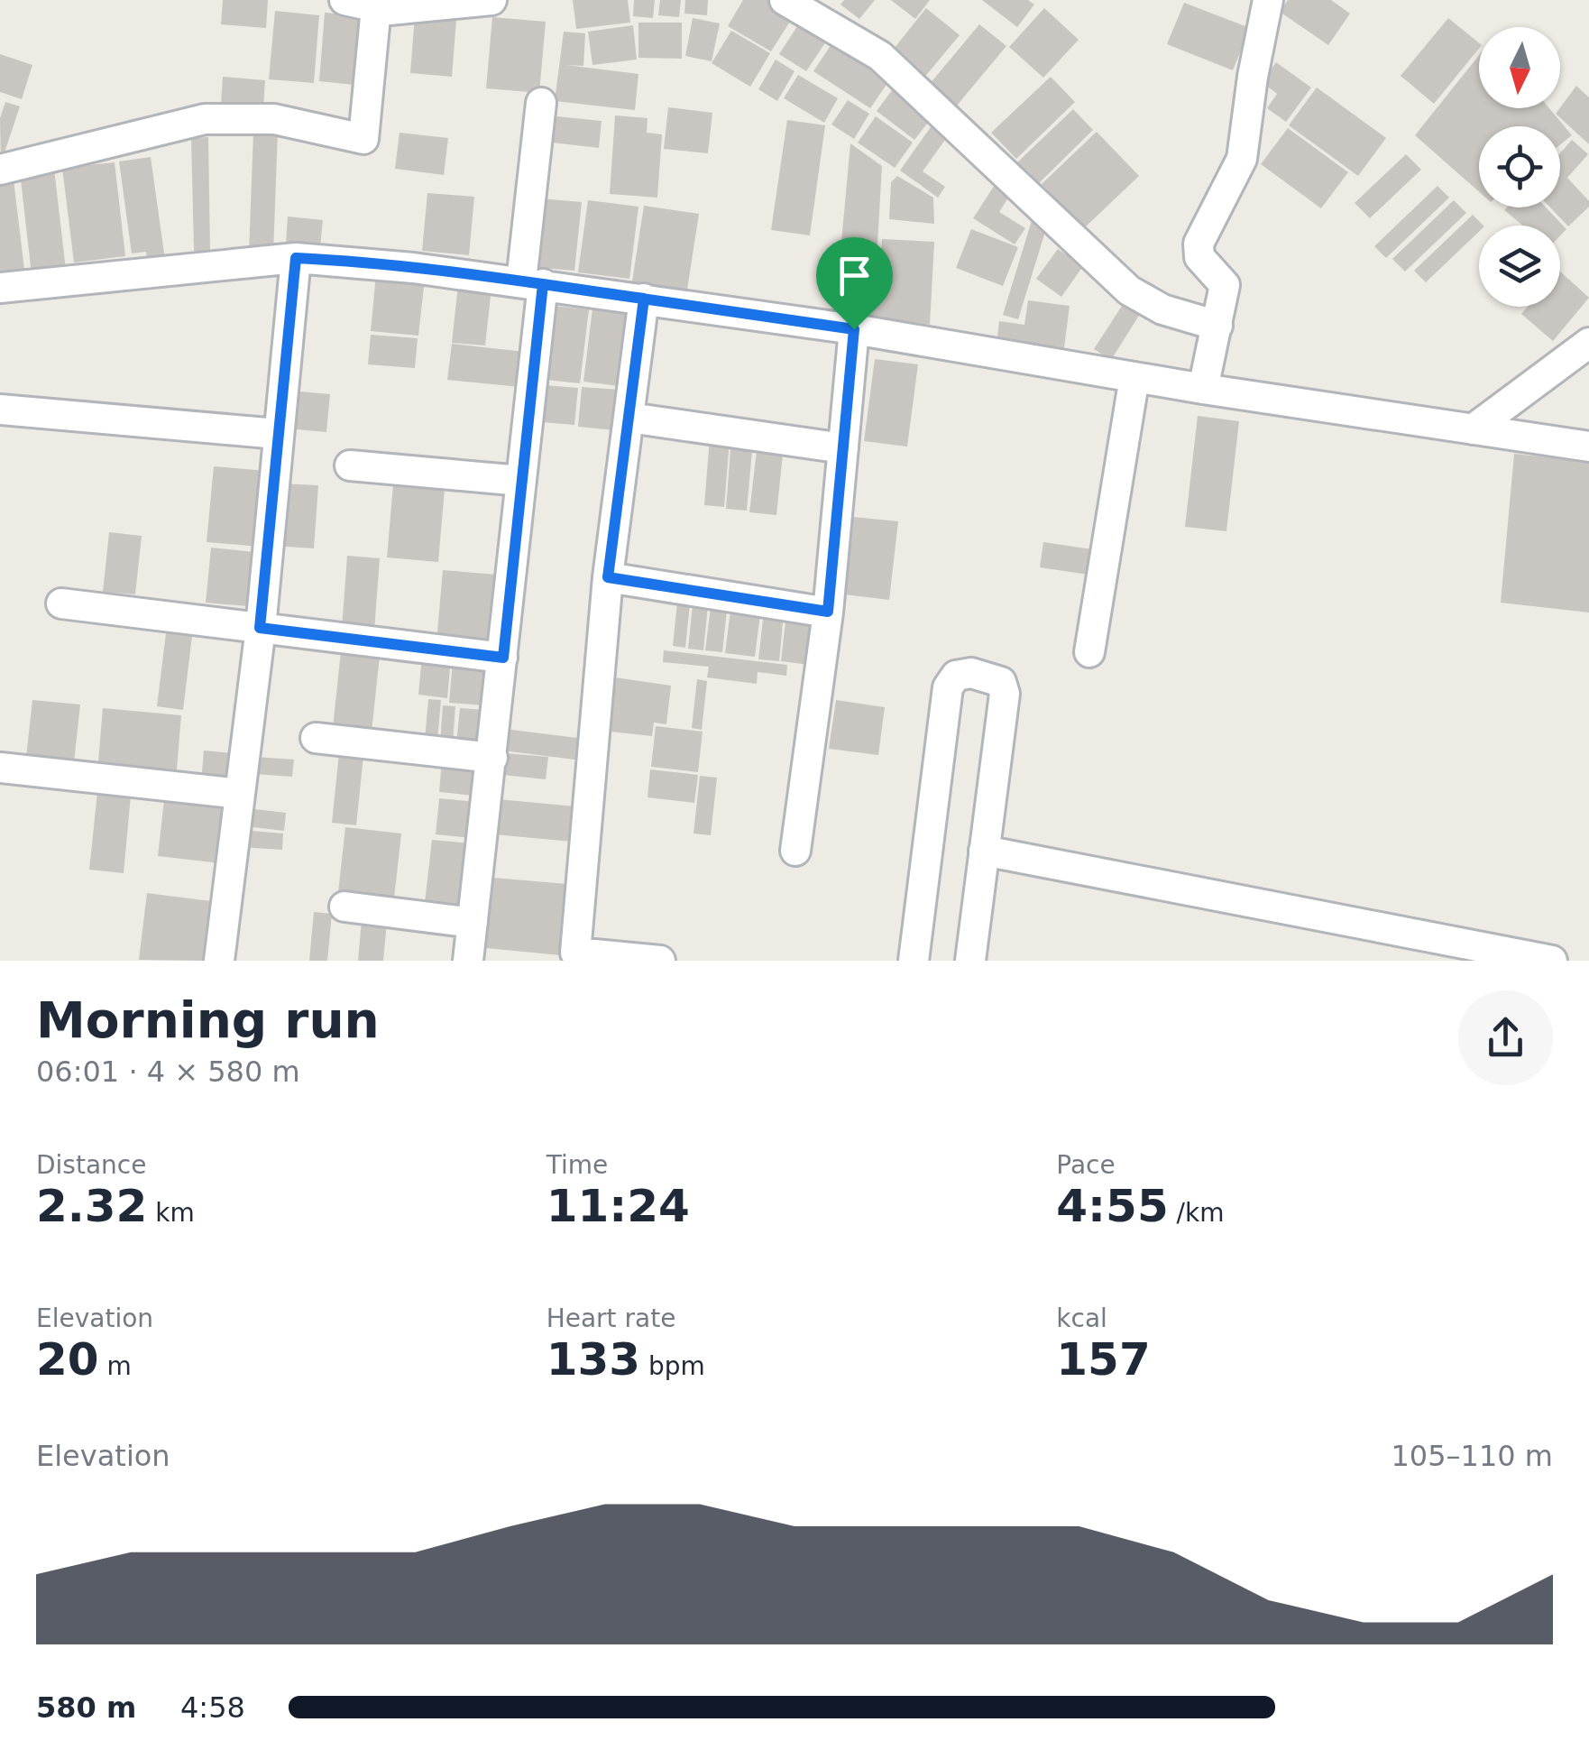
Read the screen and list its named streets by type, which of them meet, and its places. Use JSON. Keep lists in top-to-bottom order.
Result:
{
  "north": "bottom",
  "page": {
    "heading": ["Morning run", "06:01 · 4 × 580 m"],
    "stats": [
      ["Distance", "2.32 km"],
      ["Time", "11:24"],
      ["Pace", "4:55 /km"],
      ["Elevation", "20 m"],
      ["Heart rate", "133 bpm"],
      ["kcal", "157"]
    ],
    "chart": ["Elevation", "105–110 m"],
    "list": [
      {
        "name": "580 m",
        "note": "4:58"
      }
    ]
  }
}
